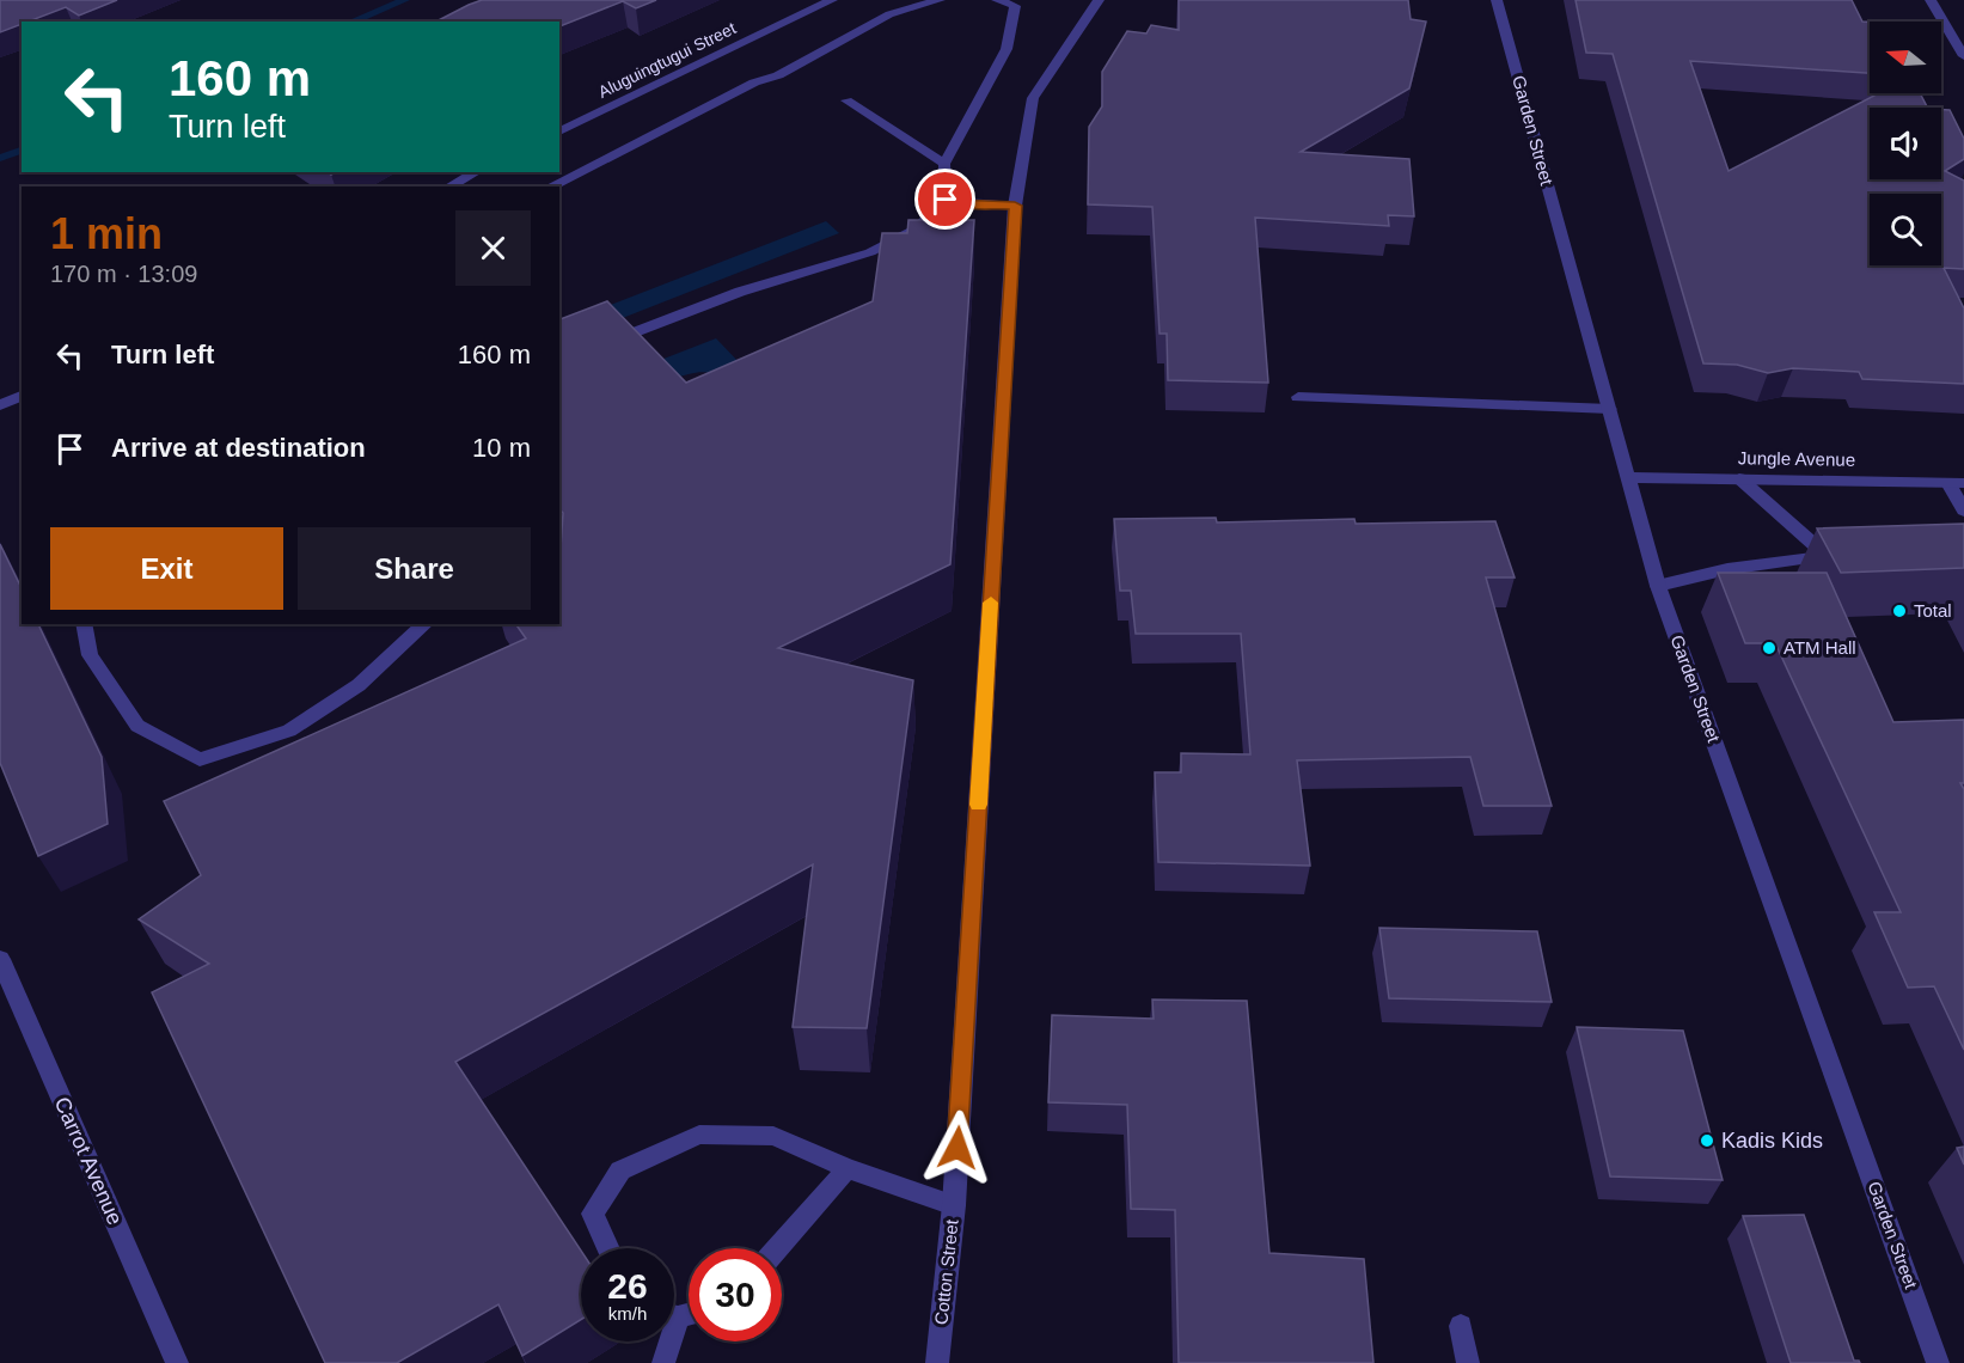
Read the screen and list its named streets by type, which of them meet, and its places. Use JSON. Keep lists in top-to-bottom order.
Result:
{
  "streets": {
    "street": [
      "Aluguingtugui Street",
      "Garden Street",
      "Jungle Avenue",
      "Carrot Avenue",
      "Cotton Street"
    ]
  },
  "crossings": [
    ["Garden Street", "Jungle Avenue"]
  ],
  "places": ["Total", "ATM Hall", "Kadis Kids"],
  "north": "left",
  "page": {
    "turn": ["160 m", "Turn left"],
    "heading": ["1 min", "170 m · 13:09"],
    "list": [
      {
        "name": "Turn left",
        "value": "160 m"
      },
      {
        "name": "Arrive at destination",
        "value": "10 m"
      }
    ],
    "buttons": ["Exit", "Share"],
    "speed": "26 km/h",
    "limit": "30"
  }
}
